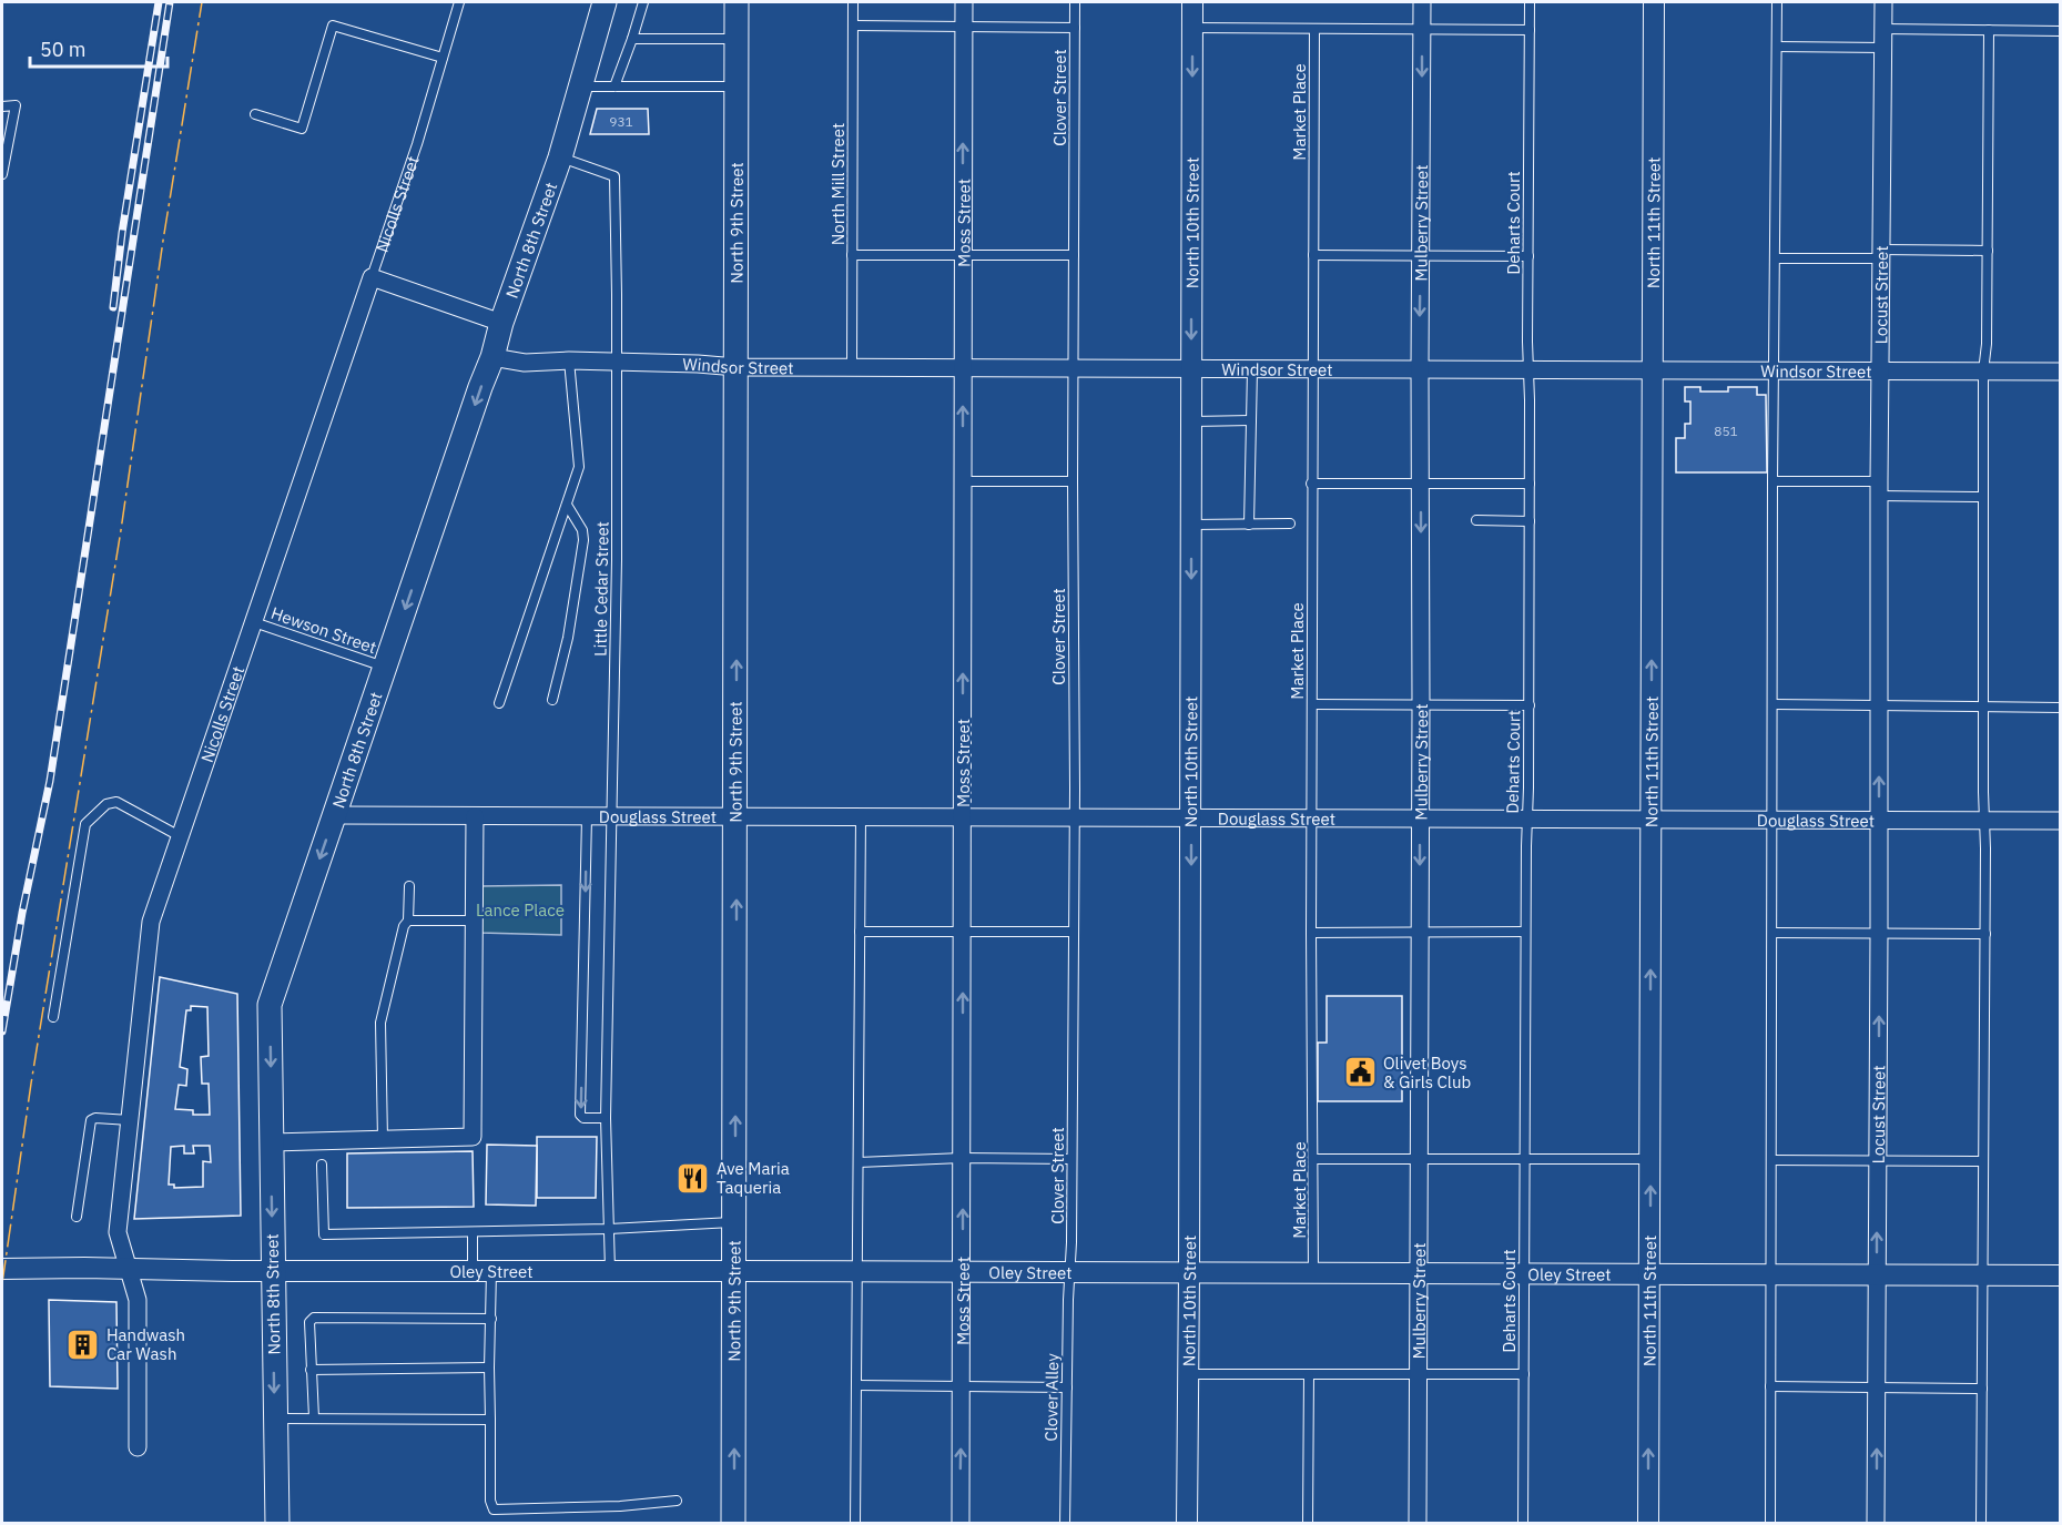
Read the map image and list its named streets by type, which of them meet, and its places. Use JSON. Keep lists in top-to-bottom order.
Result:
{
  "streets": {
    "main road": ["North 9th Street", "North 8th Street"],
    "street": [
      "Nicolls Street",
      "Moss Street",
      "North 10th Street",
      "Mulberry Street",
      "North 11th Street",
      "Locust Street",
      "Windsor Street",
      "Douglass Street",
      "Oley Street"
    ],
    "lane": [
      "Clover Street",
      "Market Place",
      "North Mill Street",
      "Deharts Court",
      "Little Cedar Street",
      "Hewson Street",
      "Clover Alley"
    ]
  },
  "crossings": [
    ["Clover Street", "Windsor Street"],
    ["Clover Street", "Douglass Street"],
    ["Clover Street", "Oley Street"],
    ["Clover Street", "Clover Alley"],
    ["Market Place", "Windsor Street"],
    ["Market Place", "Douglass Street"],
    ["Market Place", "Oley Street"],
    ["North Mill Street", "Windsor Street"],
    ["Nicolls Street", "Hewson Street"],
    ["Nicolls Street", "Oley Street"],
    ["Deharts Court", "Windsor Street"],
    ["Deharts Court", "Douglass Street"],
    ["Deharts Court", "Oley Street"],
    ["North 9th Street", "Windsor Street"],
    ["North 9th Street", "Douglass Street"],
    ["North 9th Street", "Oley Street"],
    ["Moss Street", "Windsor Street"],
    ["Moss Street", "Douglass Street"],
    ["Moss Street", "Oley Street"],
    ["North 10th Street", "Windsor Street"],
    ["North 10th Street", "Douglass Street"],
    ["North 10th Street", "Oley Street"],
    ["Mulberry Street", "Windsor Street"],
    ["Mulberry Street", "Douglass Street"],
    ["Mulberry Street", "Oley Street"],
    ["North 11th Street", "Windsor Street"],
    ["North 11th Street", "Douglass Street"],
    ["North 11th Street", "Oley Street"],
    ["North 8th Street", "Windsor Street"],
    ["North 8th Street", "Little Cedar Street"],
    ["North 8th Street", "Hewson Street"],
    ["North 8th Street", "Douglass Street"],
    ["North 8th Street", "Oley Street"],
    ["Locust Street", "Windsor Street"],
    ["Locust Street", "Douglass Street"],
    ["Locust Street", "Oley Street"],
    ["Windsor Street", "Little Cedar Street"],
    ["Little Cedar Street", "Douglass Street"],
    ["Little Cedar Street", "Oley Street"],
    ["Oley Street", "Clover Alley"]
  ],
  "one_way": [
    "North 9th Street",
    "Moss Street",
    "North 10th Street",
    "Mulberry Street",
    "North 11th Street",
    "North 8th Street",
    "Locust Street"
  ],
  "parks": ["Lance Place"],
  "places": {
    "public building": ["Olivet Boys & Girls Club"],
    "restaurant": ["Ave Maria Taqueria"],
    "building": ["Handwash Car Wash"]
  },
  "house_numbers": ["931", "851"],
  "scale_bar": "50 m"
}
